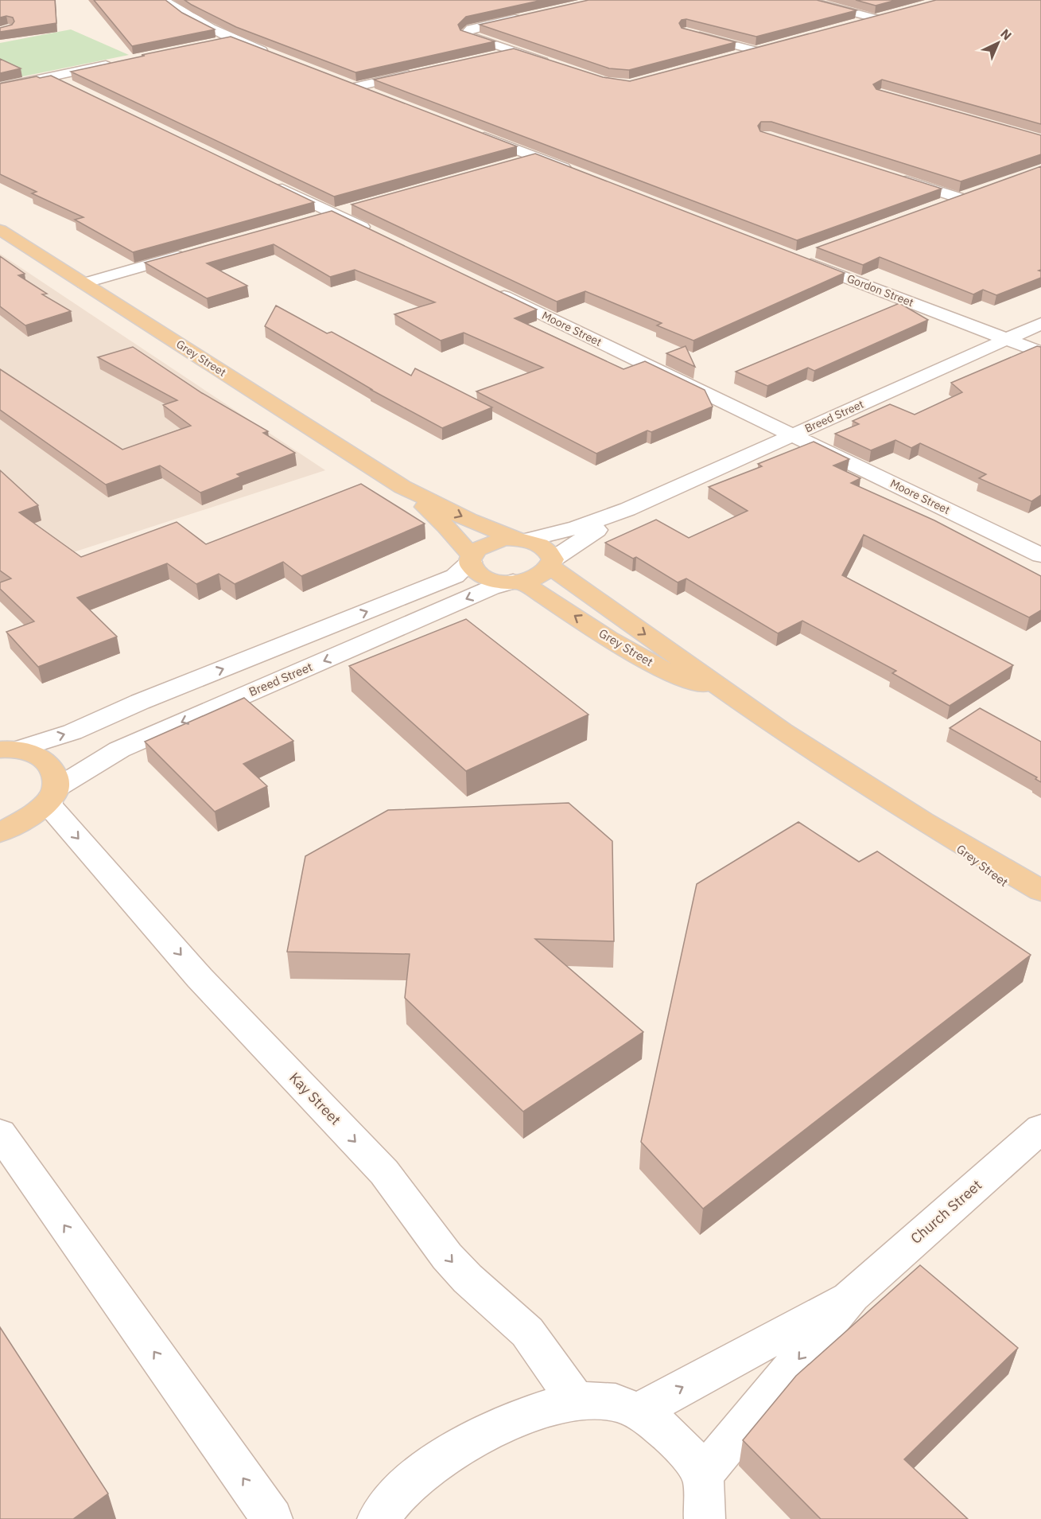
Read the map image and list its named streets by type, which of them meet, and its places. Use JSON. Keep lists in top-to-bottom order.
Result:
{
  "streets": {
    "main road": ["Grey Street"],
    "street": [
      "Gordon Street",
      "Moore Street",
      "Breed Street",
      "Kay Street",
      "Church Street"
    ]
  },
  "crossings": [
    ["Gordon Street", "Breed Street"],
    ["Moore Street", "Breed Street"],
    ["Grey Street", "Breed Street"],
    ["Breed Street", "Kay Street"]
  ],
  "one_way": ["Kay Street"],
  "north": "top right"
}
